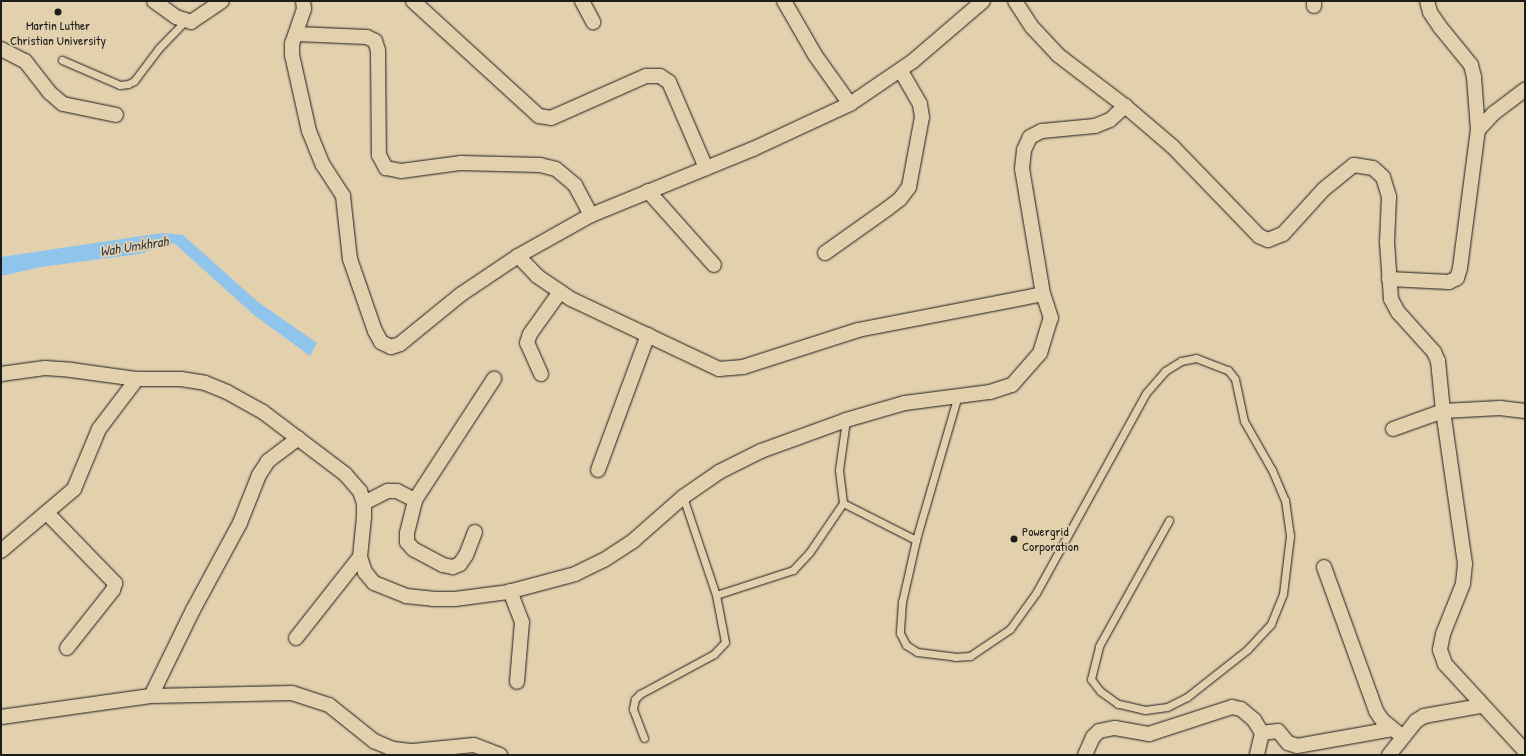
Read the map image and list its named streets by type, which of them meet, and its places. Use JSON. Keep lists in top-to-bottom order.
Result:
{
  "water": ["Wah Umkhrah"],
  "places": ["Martin Luther Christian University", "Powergrid Corporation"]
}
